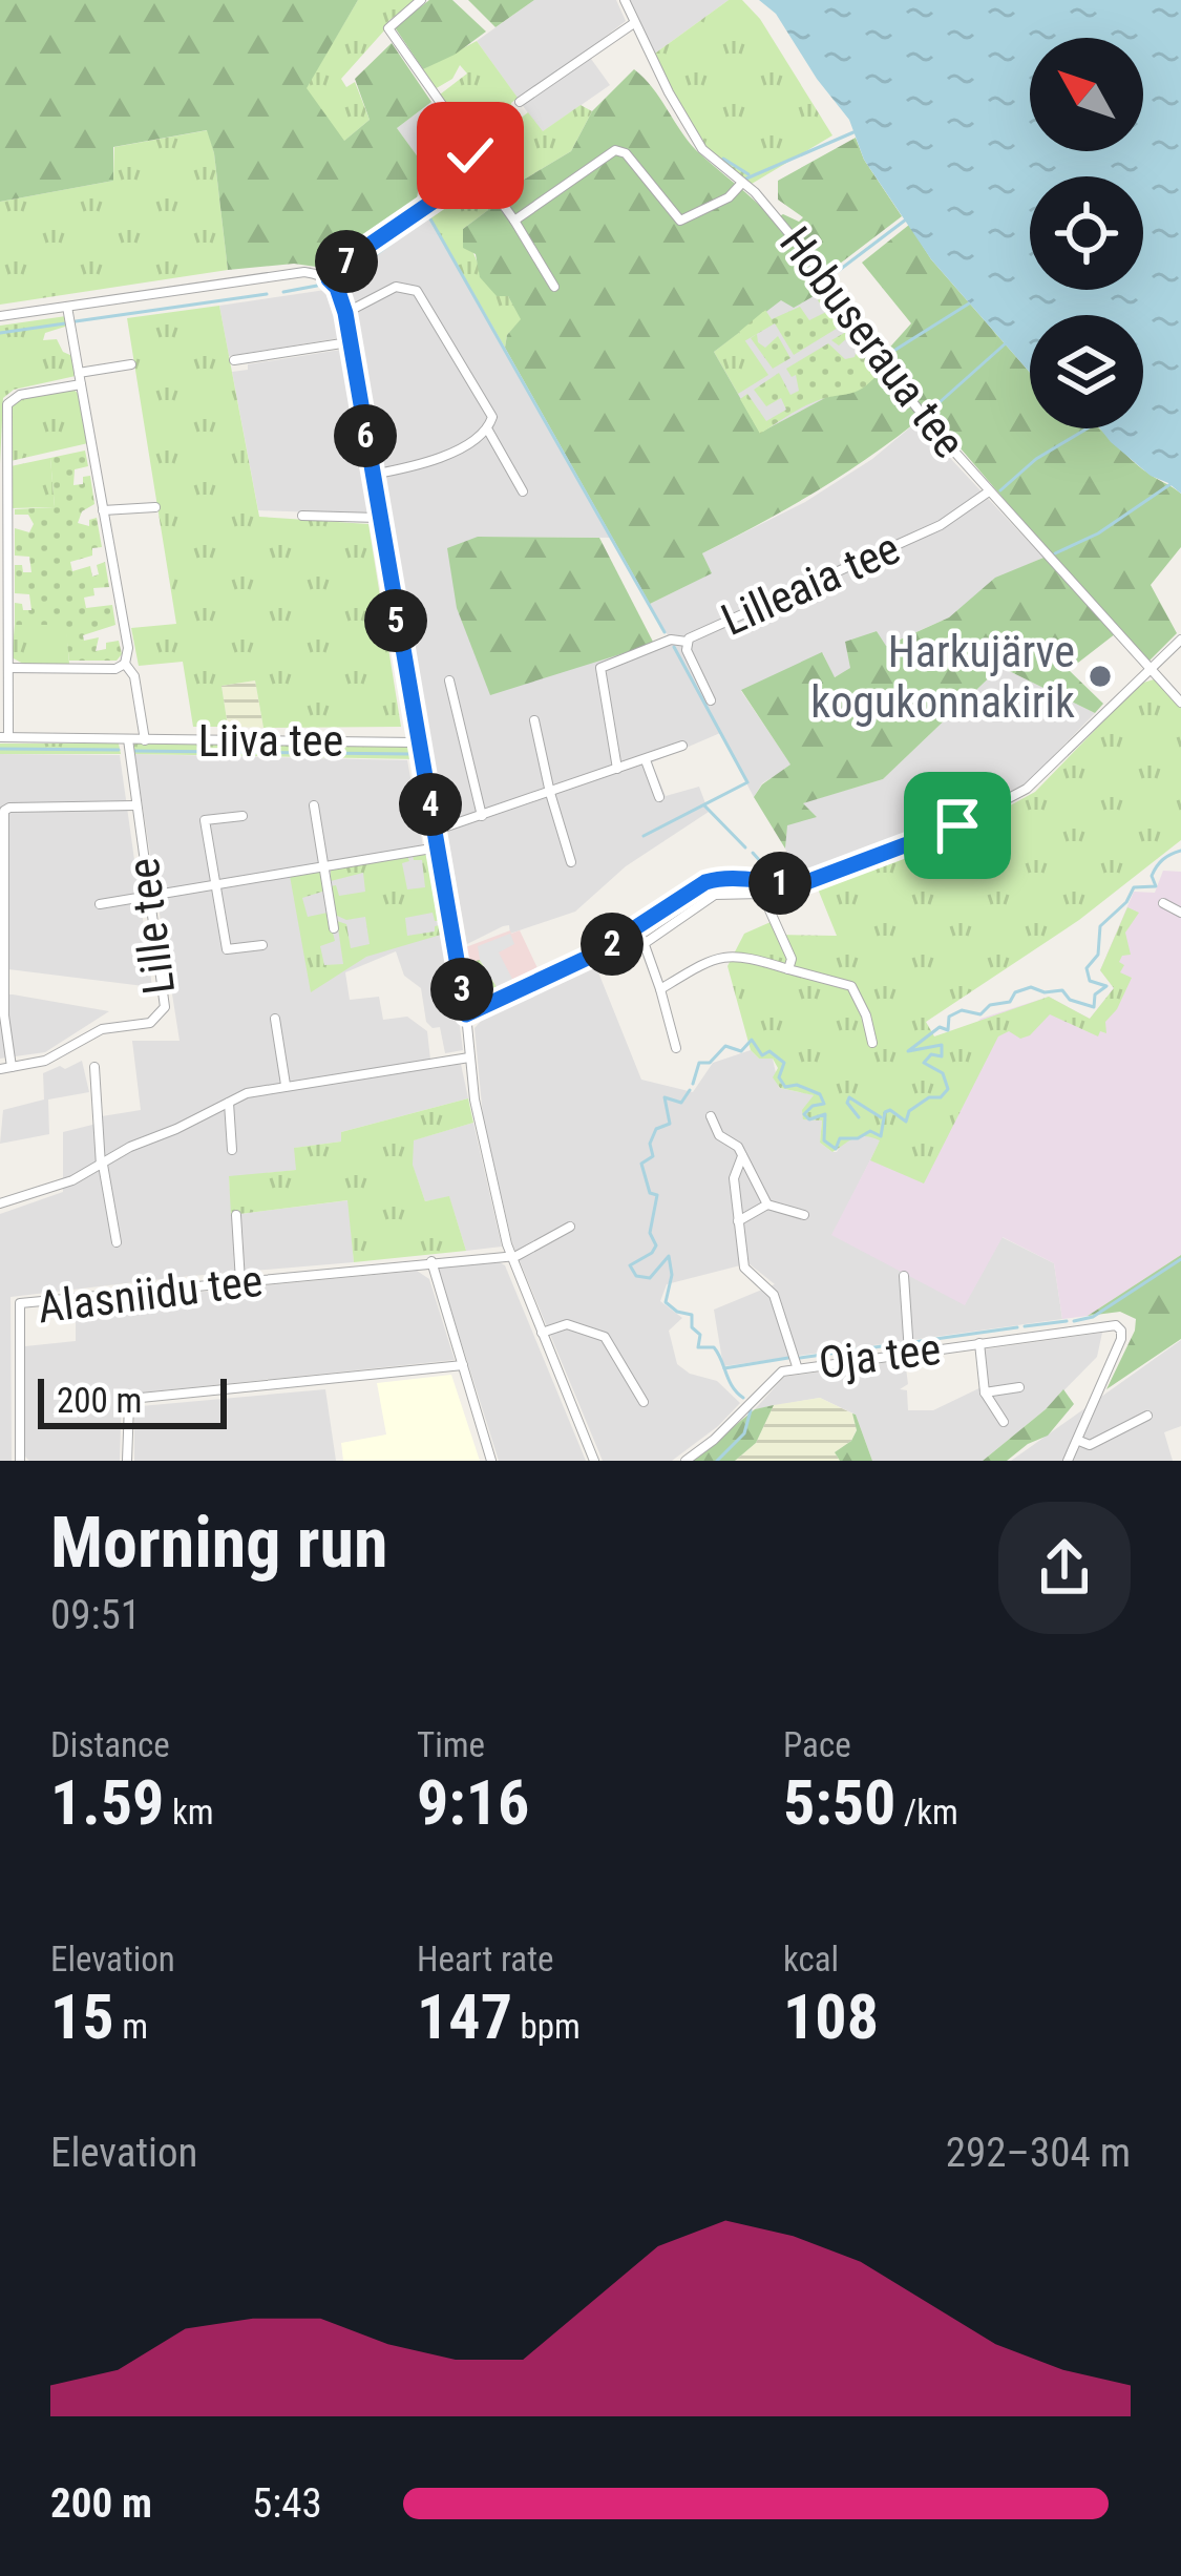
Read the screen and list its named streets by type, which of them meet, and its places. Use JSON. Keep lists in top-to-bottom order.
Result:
{
  "streets": {
    "street": [
      "Hobuseraua tee",
      "Lilleaia tee",
      "Liiva tee",
      "Lille tee",
      "Alasniidu tee",
      "Oja tee"
    ]
  },
  "crossings": [
    ["Hobuseraua tee", "Lilleaia tee"],
    ["Liiva tee", "Lille tee"]
  ],
  "places": ["Harkujärve kogukonnakirik"],
  "scale_bar": "200 m",
  "north": "top left",
  "page": {
    "pins": [
      "7",
      "6",
      "5",
      "4",
      "1",
      "2",
      "3"
    ],
    "scale": "200 m",
    "heading": ["Morning run", "09:51"],
    "stats": [
      ["Distance", "1.59 km"],
      ["Time", "9:16"],
      ["Pace", "5:50 /km"],
      ["Elevation", "15 m"],
      ["Heart rate", "147 bpm"],
      ["kcal", "108"]
    ],
    "chart": ["Elevation", "292–304 m"],
    "list": [
      {
        "name": "200 m",
        "note": "5:43"
      }
    ]
  }
}
